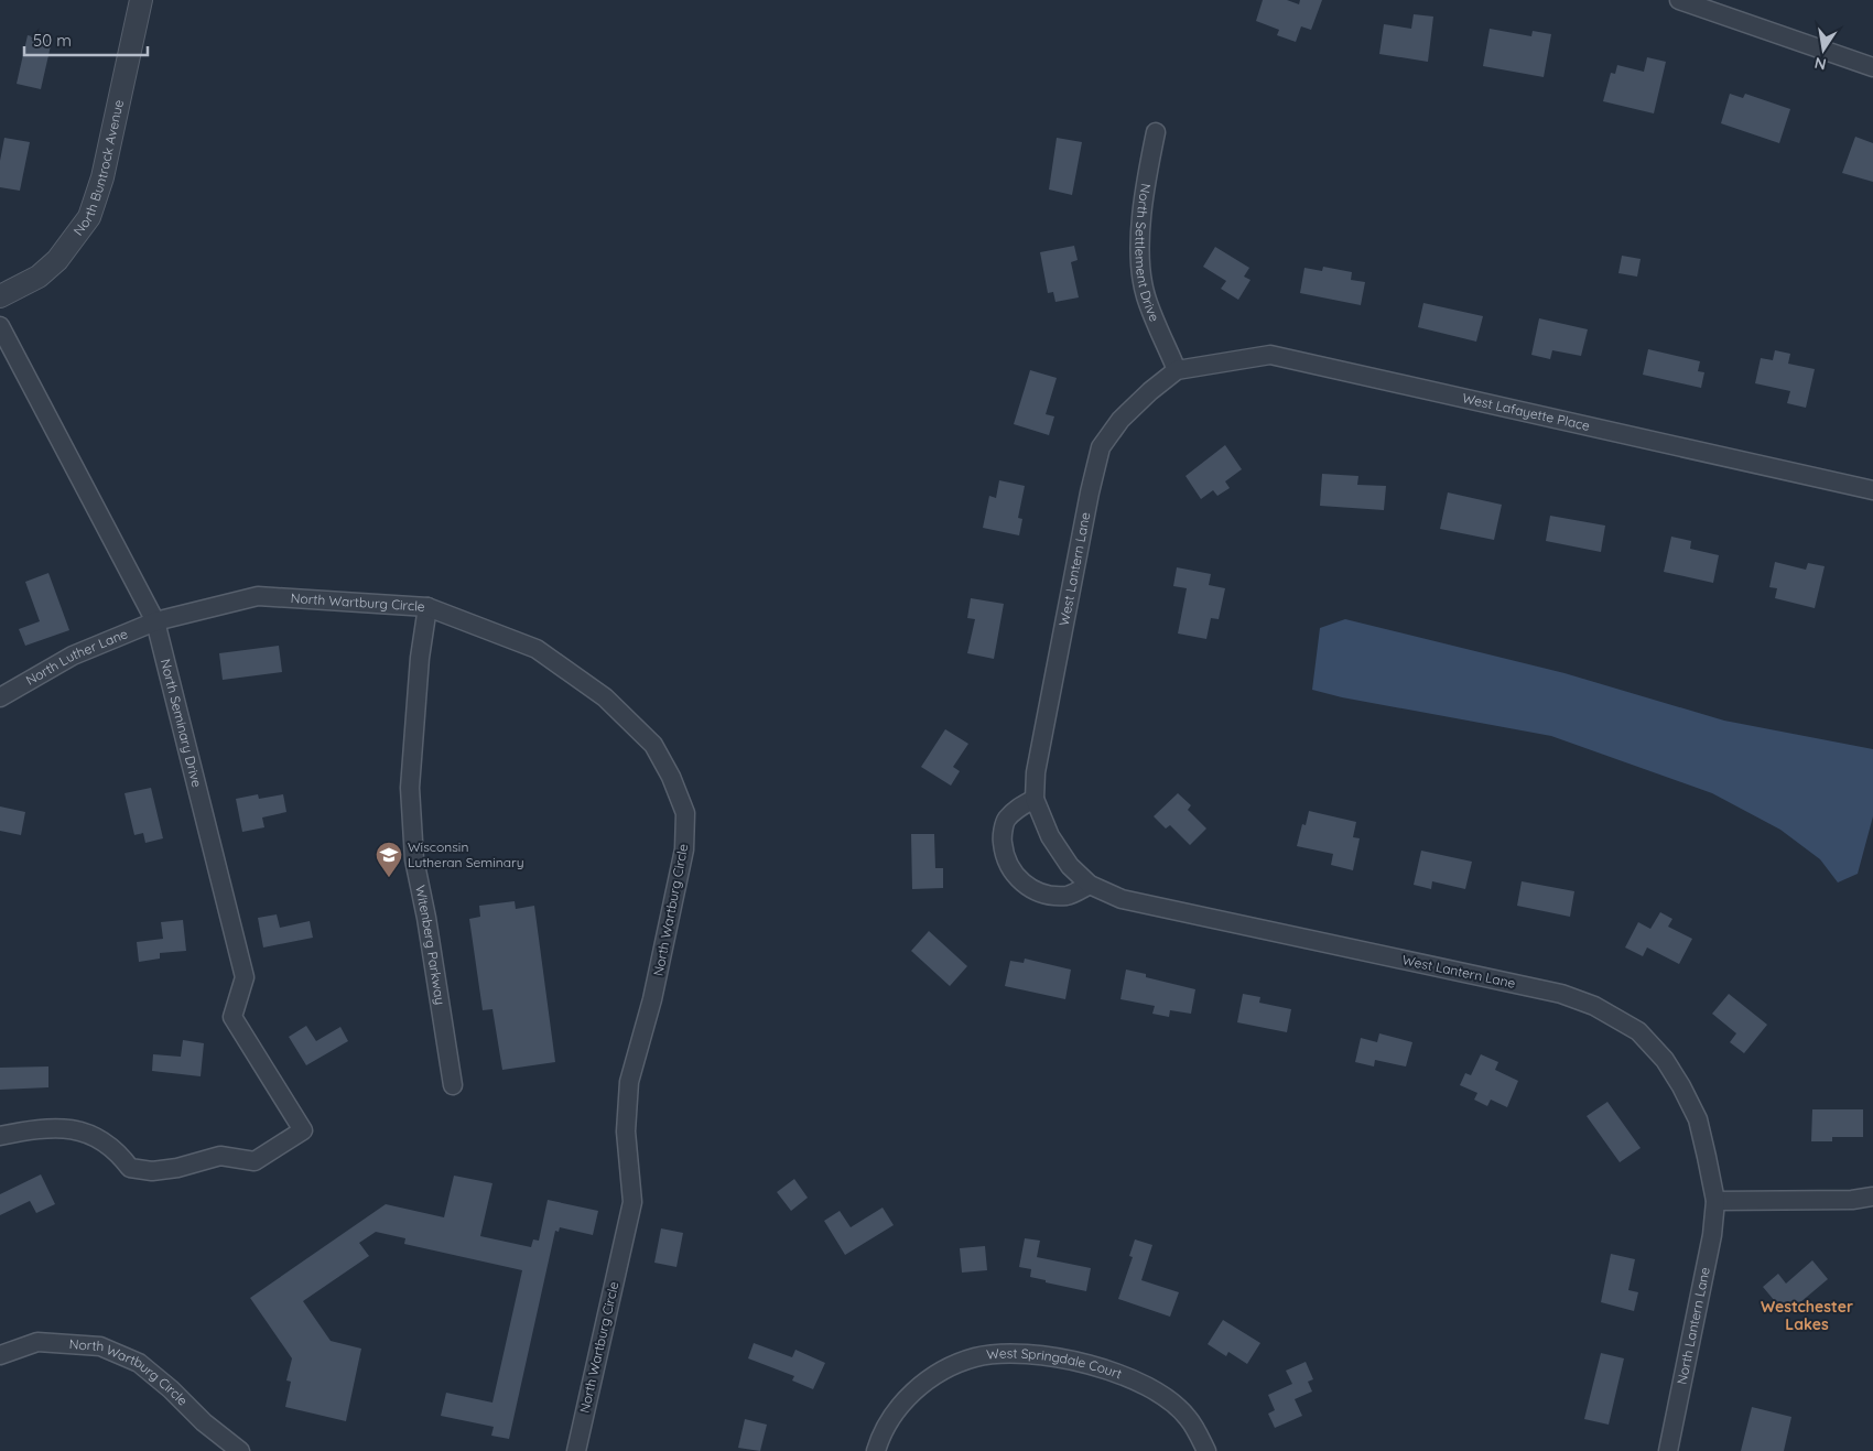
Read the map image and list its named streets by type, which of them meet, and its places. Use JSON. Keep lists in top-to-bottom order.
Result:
{
  "streets": {
    "street": [
      "North Buntrock Avenue",
      "North Settlement Drive",
      "West Lafayette Place",
      "West Lantern Lane",
      "North Wartburg Circle",
      "North Luther Lane",
      "North Seminary Drive",
      "Witenberg Parkway",
      "North Lantern Lane",
      "West Springdale Court"
    ]
  },
  "crossings": [
    ["North Settlement Drive", "West Lafayette Place"],
    ["North Settlement Drive", "West Lantern Lane"],
    ["West Lafayette Place", "West Lantern Lane"],
    ["West Lantern Lane", "North Lantern Lane"],
    ["North Wartburg Circle", "North Luther Lane"],
    ["North Wartburg Circle", "North Seminary Drive"],
    ["North Wartburg Circle", "Witenberg Parkway"],
    ["North Luther Lane", "North Seminary Drive"]
  ],
  "districts": ["Westchester Lakes"],
  "places": {
    "school or university": ["Wisconsin Lutheran Seminary"]
  },
  "scale_bar": "50 m",
  "north": "bottom"
}
